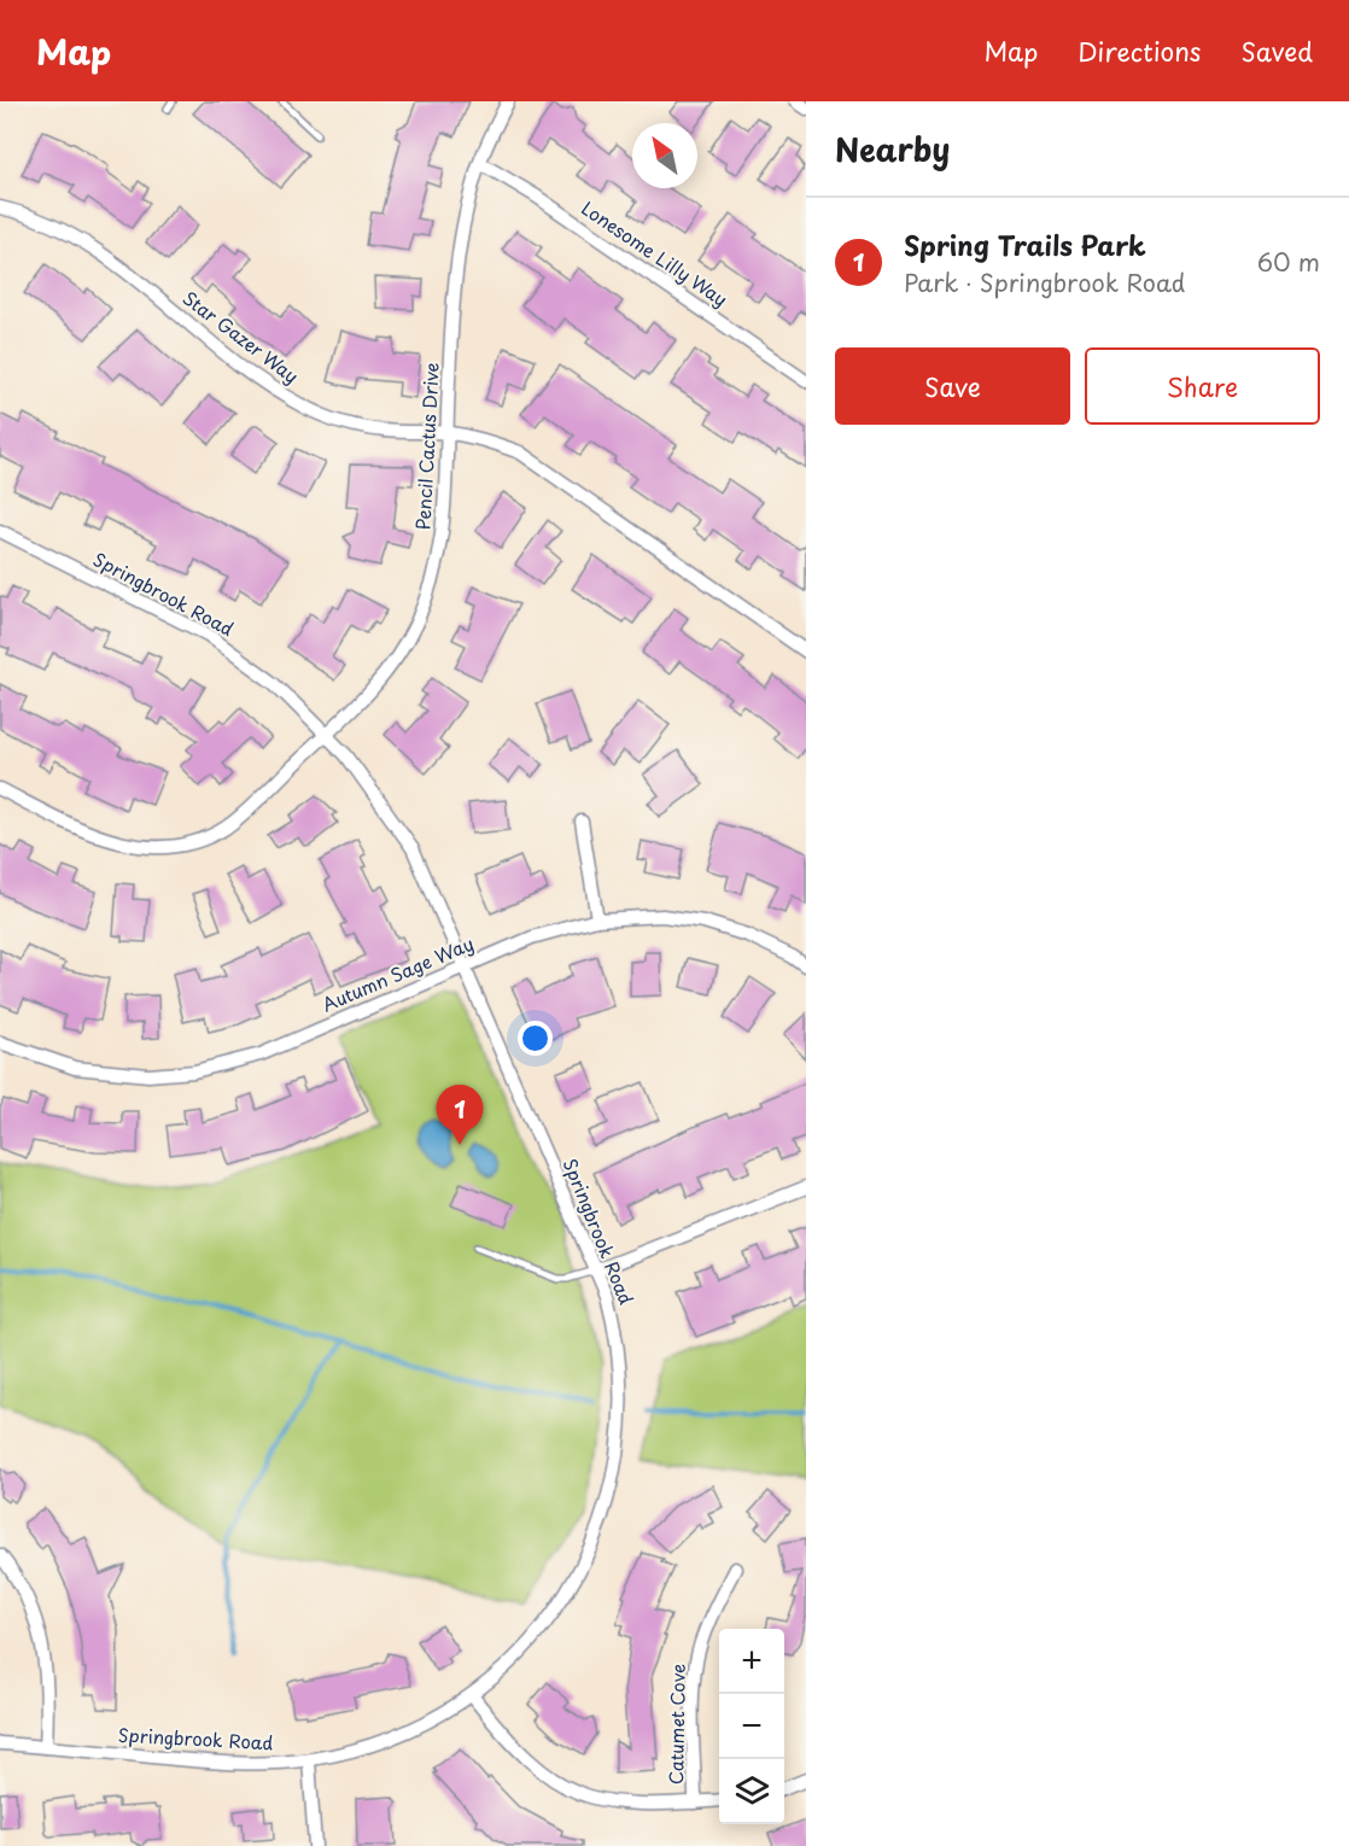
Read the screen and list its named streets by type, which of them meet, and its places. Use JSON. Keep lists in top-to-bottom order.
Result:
{
  "streets": {
    "street": [
      "Lonesome Lilly Way",
      "Star Gazer Way",
      "Pencil Cactus Drive",
      "Springbrook Road",
      "Autumn Sage Way",
      "Catumet Cove"
    ]
  },
  "crossings": [
    ["Lonesome Lilly Way", "Pencil Cactus Drive"],
    ["Star Gazer Way", "Pencil Cactus Drive"],
    ["Pencil Cactus Drive", "Springbrook Road"],
    ["Springbrook Road", "Autumn Sage Way"]
  ],
  "north": "top left",
  "page": {
    "header": "Map",
    "nav": ["Map", "Directions", "Saved"],
    "heading": "Nearby",
    "list": [
      {
        "mark": "1",
        "name": "Spring Trails Park",
        "note": "Park · Springbrook Road",
        "value": "60 m"
      }
    ],
    "buttons": ["Save", "Share"],
    "pins": "1",
    "map_buttons": ["+", "−"]
  }
}
